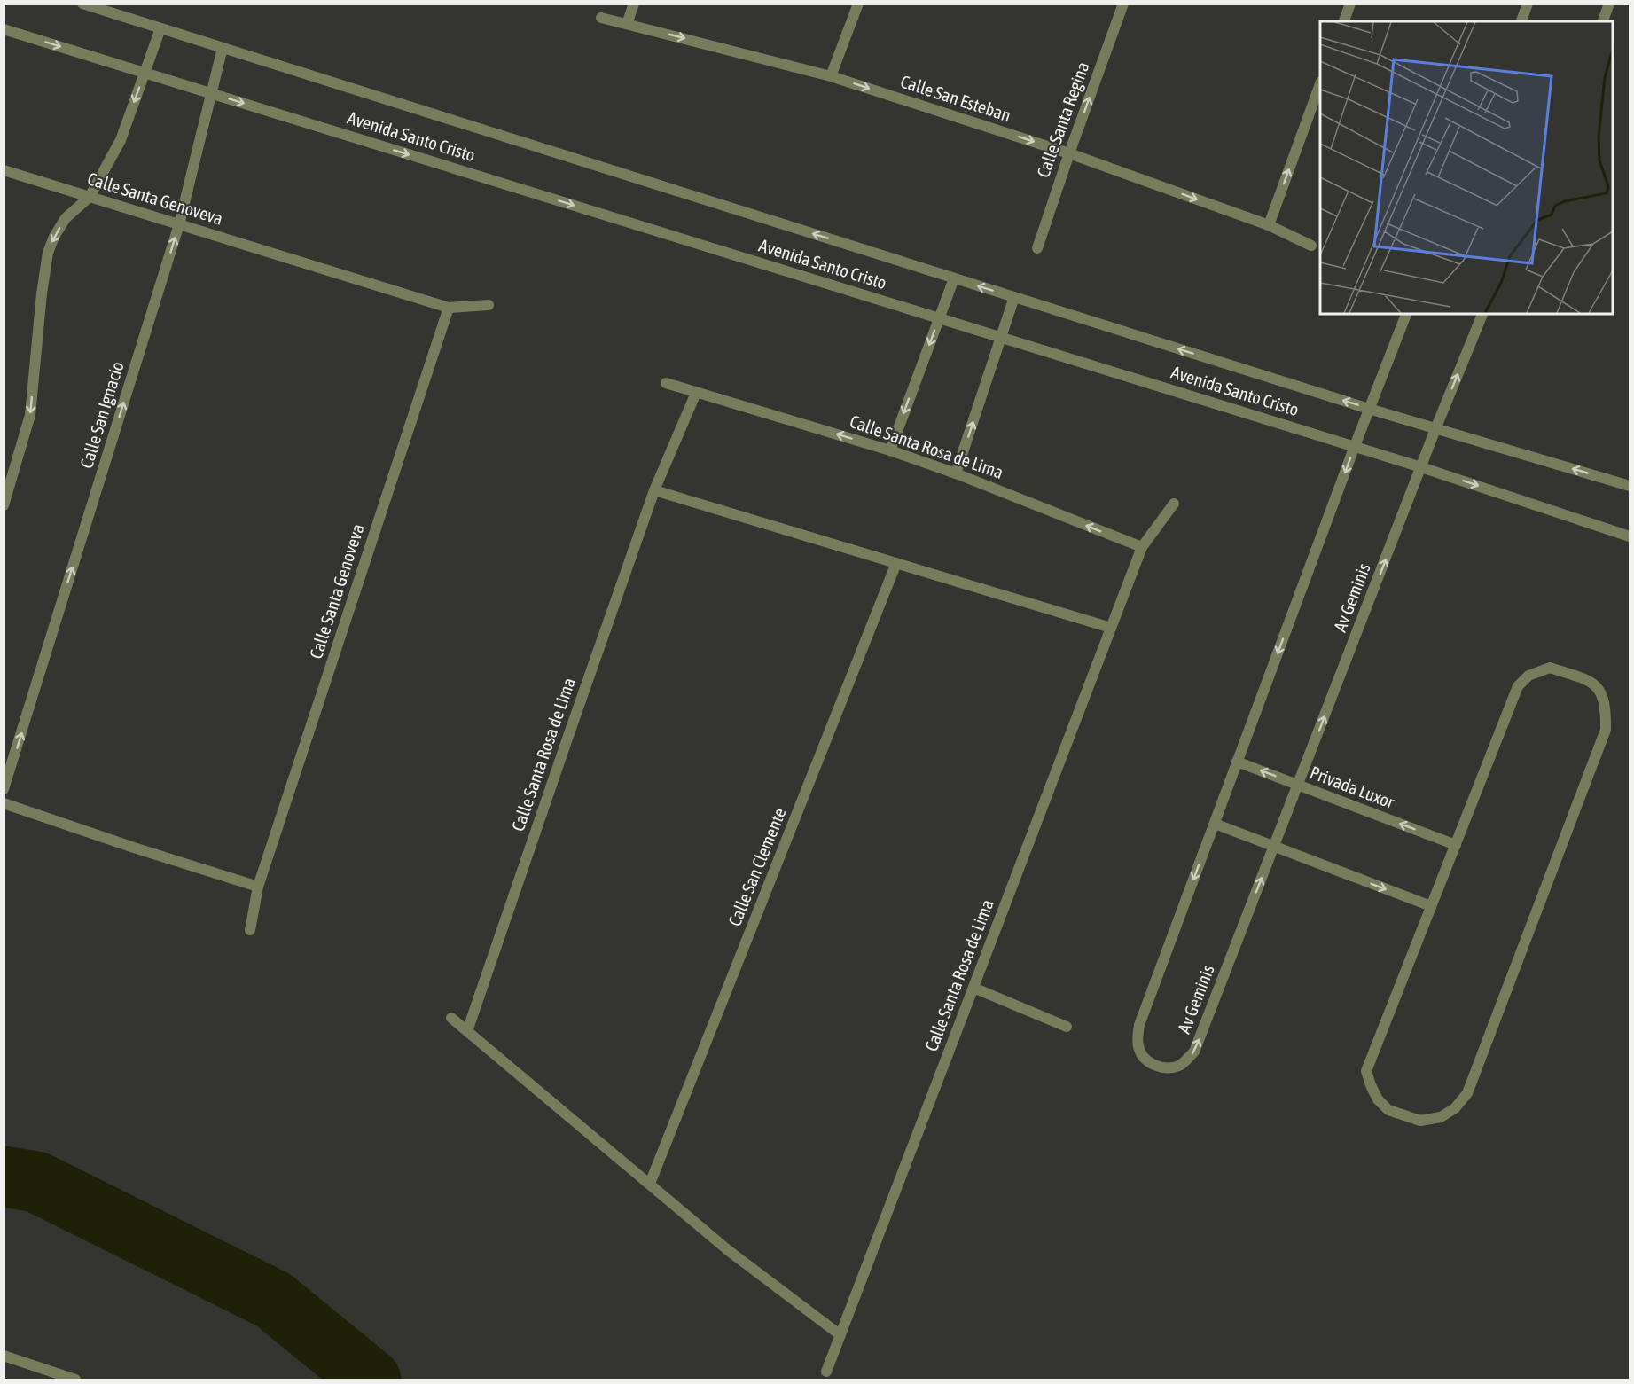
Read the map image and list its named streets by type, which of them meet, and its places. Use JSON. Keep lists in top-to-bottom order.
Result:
{
  "streets": {
    "street": [
      "Calle San Esteban",
      "Calle Santa Regina",
      "Avenida Santo Cristo",
      "Calle Santa Genoveva",
      "Calle San Ignacio",
      "Calle Santa Rosa de Lima",
      "Av Geminis",
      "Privada Luxor",
      "Calle San Clemente"
    ]
  },
  "crossings": [
    ["Calle San Esteban", "Calle Santa Regina"],
    ["Avenida Santo Cristo", "Calle San Ignacio"],
    ["Avenida Santo Cristo", "Av Geminis"],
    ["Calle Santa Genoveva", "Calle San Ignacio"],
    ["Av Geminis", "Privada Luxor"]
  ],
  "one_way": ["Calle San Esteban", "Calle Santa Regina", "Calle San Ignacio"]
}
